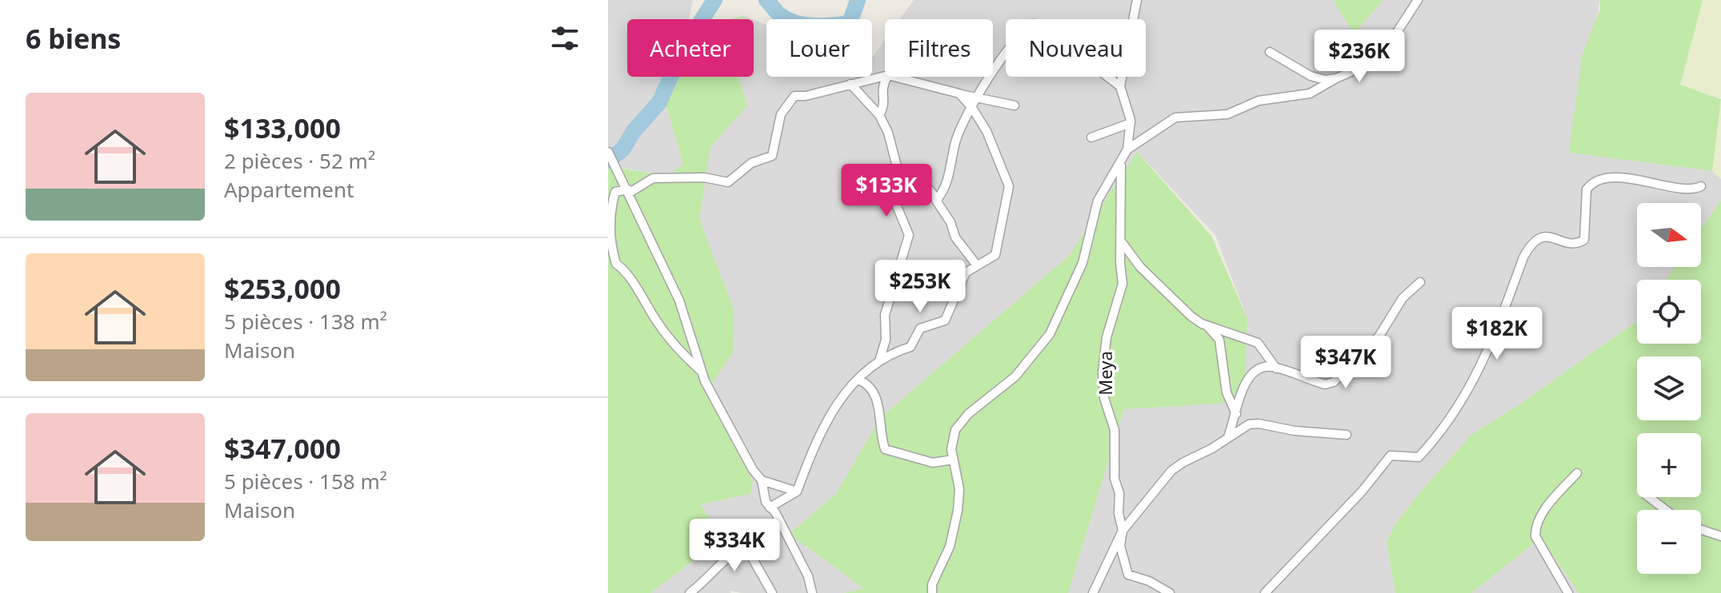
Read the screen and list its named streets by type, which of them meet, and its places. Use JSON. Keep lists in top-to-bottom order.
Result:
{
  "streets": {
    "street": ["Meya"]
  },
  "north": "right",
  "page": {
    "heading": "6 biens",
    "chip": [
      "Acheter",
      "Louer",
      "Filtres",
      "Nouveau"
    ],
    "price": [
      "$236K",
      "$133K",
      "$253K",
      "$182K",
      "$347K",
      "$334K"
    ],
    "list": [
      {
        "name": "$133,000",
        "note": "2 pièces · 52 m² · Appartement"
      },
      {
        "name": "$253,000",
        "note": "5 pièces · 138 m² · Maison"
      },
      {
        "name": "$347,000",
        "note": "5 pièces · 158 m² · Maison"
      }
    ],
    "map_buttons": ["+", "−"]
  }
}
